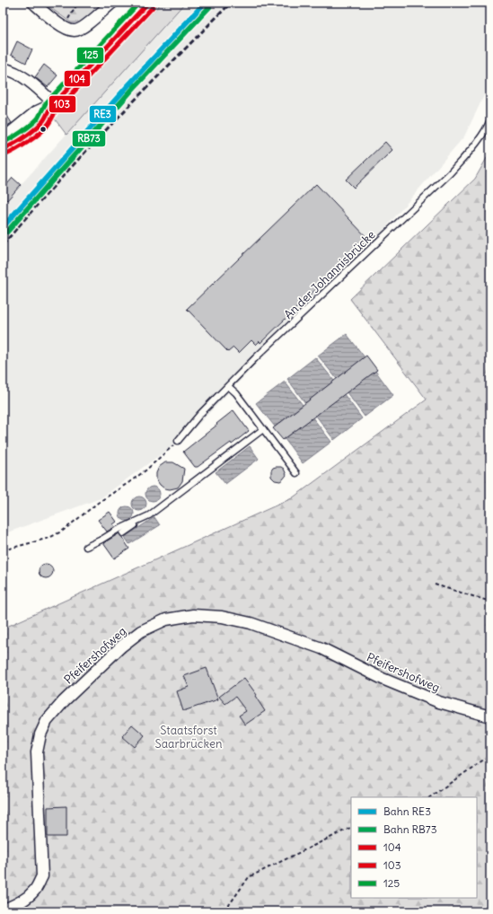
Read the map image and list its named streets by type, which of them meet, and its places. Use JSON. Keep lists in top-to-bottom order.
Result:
{
  "streets": {
    "street": ["Pfeifershofweg"],
    "lane": ["An der Johannisbrücke"]
  },
  "parks": ["Staatsforst Saarbrücken"],
  "lines": [
    "rail line RE3",
    "transit line 104",
    "transit line 125",
    "rail line RB73",
    "transit line 103"
  ],
  "legend": [
    "Bahn RE3",
    "Bahn RB73",
    "104",
    "103",
    "125"
  ]
}
